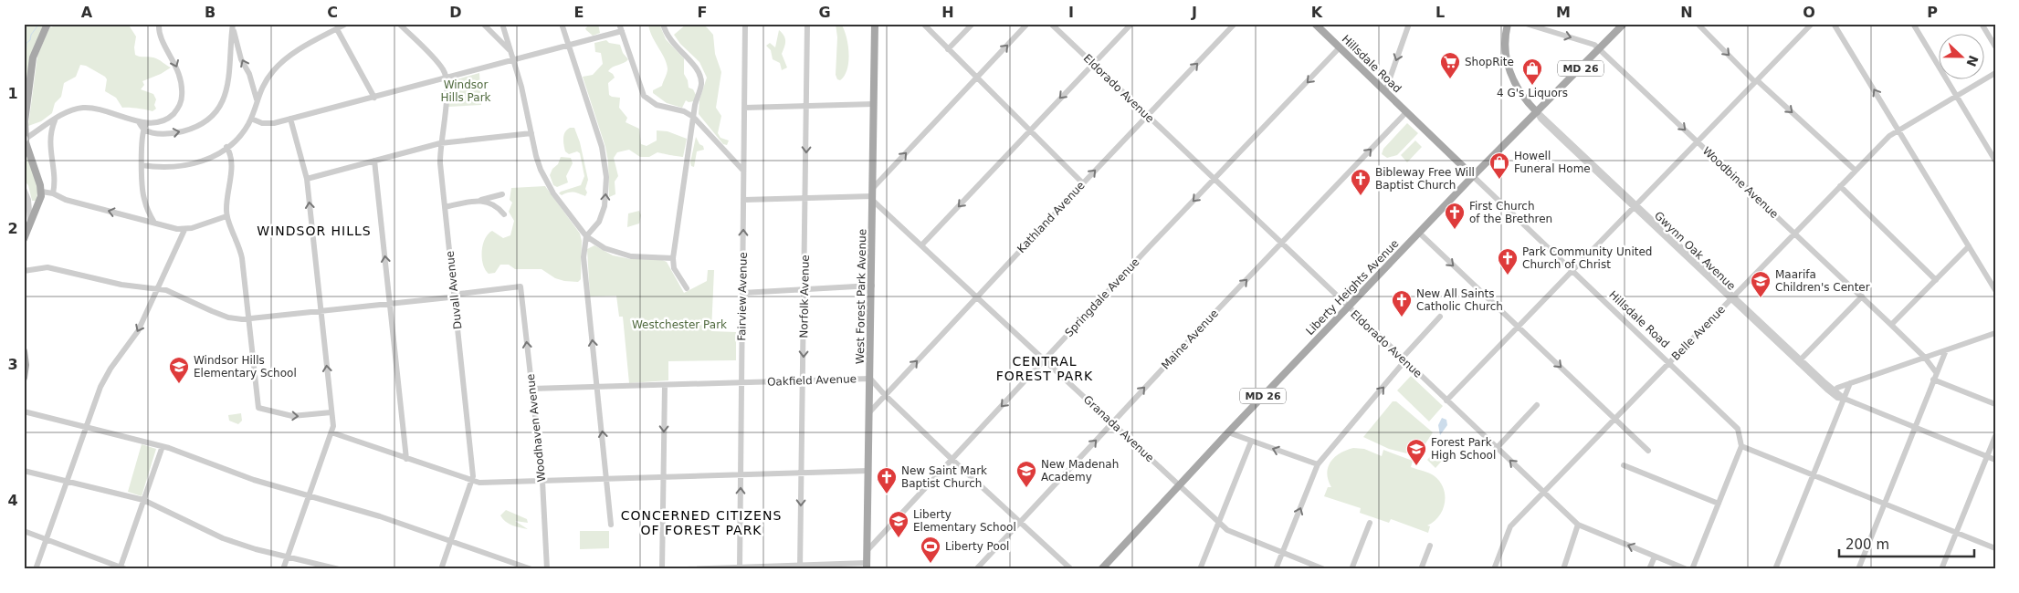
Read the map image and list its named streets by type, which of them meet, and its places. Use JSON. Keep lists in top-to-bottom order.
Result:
{
  "streets": {
    "main road": [
      "Hillsdale Road",
      "MD 26",
      "Gwynn Oak Avenue",
      "Liberty Heights Avenue",
      "West Forest Park Avenue"
    ],
    "street": [
      "Eldorado Avenue",
      "Woodbine Avenue",
      "Kathland Avenue",
      "Duvall Avenue",
      "Fairview Avenue",
      "Norfolk Avenue",
      "Springdale Avenue",
      "Belle Avenue",
      "Maine Avenue",
      "Oakfield Avenue",
      "Woodhaven Avenue",
      "Granada Avenue"
    ]
  },
  "crossings": [
    ["Hillsdale Road", "Liberty Heights Avenue"],
    ["Hillsdale Road", "Springdale Avenue"],
    ["Hillsdale Road", "Belle Avenue"],
    ["Hillsdale Road", "Maine Avenue"],
    ["Eldorado Avenue", "Kathland Avenue"],
    ["Eldorado Avenue", "Liberty Heights Avenue"],
    ["Eldorado Avenue", "Springdale Avenue"],
    ["Eldorado Avenue", "Belle Avenue"],
    ["Eldorado Avenue", "Maine Avenue"],
    ["Woodbine Avenue", "Liberty Heights Avenue"],
    ["Woodbine Avenue", "Belle Avenue"],
    ["Kathland Avenue", "West Forest Park Avenue"],
    ["Kathland Avenue", "Oakfield Avenue"],
    ["Kathland Avenue", "Granada Avenue"],
    ["Gwynn Oak Avenue", "Liberty Heights Avenue"],
    ["Gwynn Oak Avenue", "Belle Avenue"],
    ["Liberty Heights Avenue", "Granada Avenue"],
    ["Duvall Avenue", "Woodhaven Avenue"],
    ["Fairview Avenue", "Oakfield Avenue"],
    ["Norfolk Avenue", "Oakfield Avenue"],
    ["West Forest Park Avenue", "Springdale Avenue"],
    ["West Forest Park Avenue", "Oakfield Avenue"],
    ["West Forest Park Avenue", "Granada Avenue"],
    ["Springdale Avenue", "Oakfield Avenue"],
    ["Springdale Avenue", "Granada Avenue"],
    ["Maine Avenue", "Oakfield Avenue"],
    ["Maine Avenue", "Granada Avenue"],
    ["Oakfield Avenue", "Woodhaven Avenue"]
  ],
  "one_way": [
    "Woodbine Avenue",
    "Kathland Avenue",
    "Norfolk Avenue",
    "Springdale Avenue",
    "Maine Avenue"
  ],
  "districts": ["WINDSOR HILLS", "CENTRAL FOREST PARK", "CONCERNED CITIZENS OF FOREST PARK"],
  "parks": ["Windsor Hills Park", "Westchester Park"],
  "places": {
    "supermarket": ["ShopRite"],
    "shop": ["4 G's Liquors", "Howell Funeral Home"],
    "church": [
      "Bibleway Free Will Baptist Church",
      "First Church of the Brethren",
      "Park Community United Church of Christ",
      "New All Saints Catholic Church",
      "New Saint Mark Baptist Church"
    ],
    "school or university": [
      "Maarifa Children's Center",
      "Windsor Hills Elementary School",
      "Forest Park High School",
      "New Madenah Academy",
      "Liberty Elementary School"
    ],
    "sports": ["Liberty Pool"]
  },
  "scale_bar": "200 m",
  "north": "right",
  "grid": {
    "columns": [
      "A",
      "B",
      "C",
      "D",
      "E",
      "F",
      "G",
      "H",
      "I",
      "J",
      "K",
      "L",
      "M",
      "N",
      "O",
      "P"
    ],
    "rows": [
      "1",
      "2",
      "3",
      "4"
    ]
  }
}
